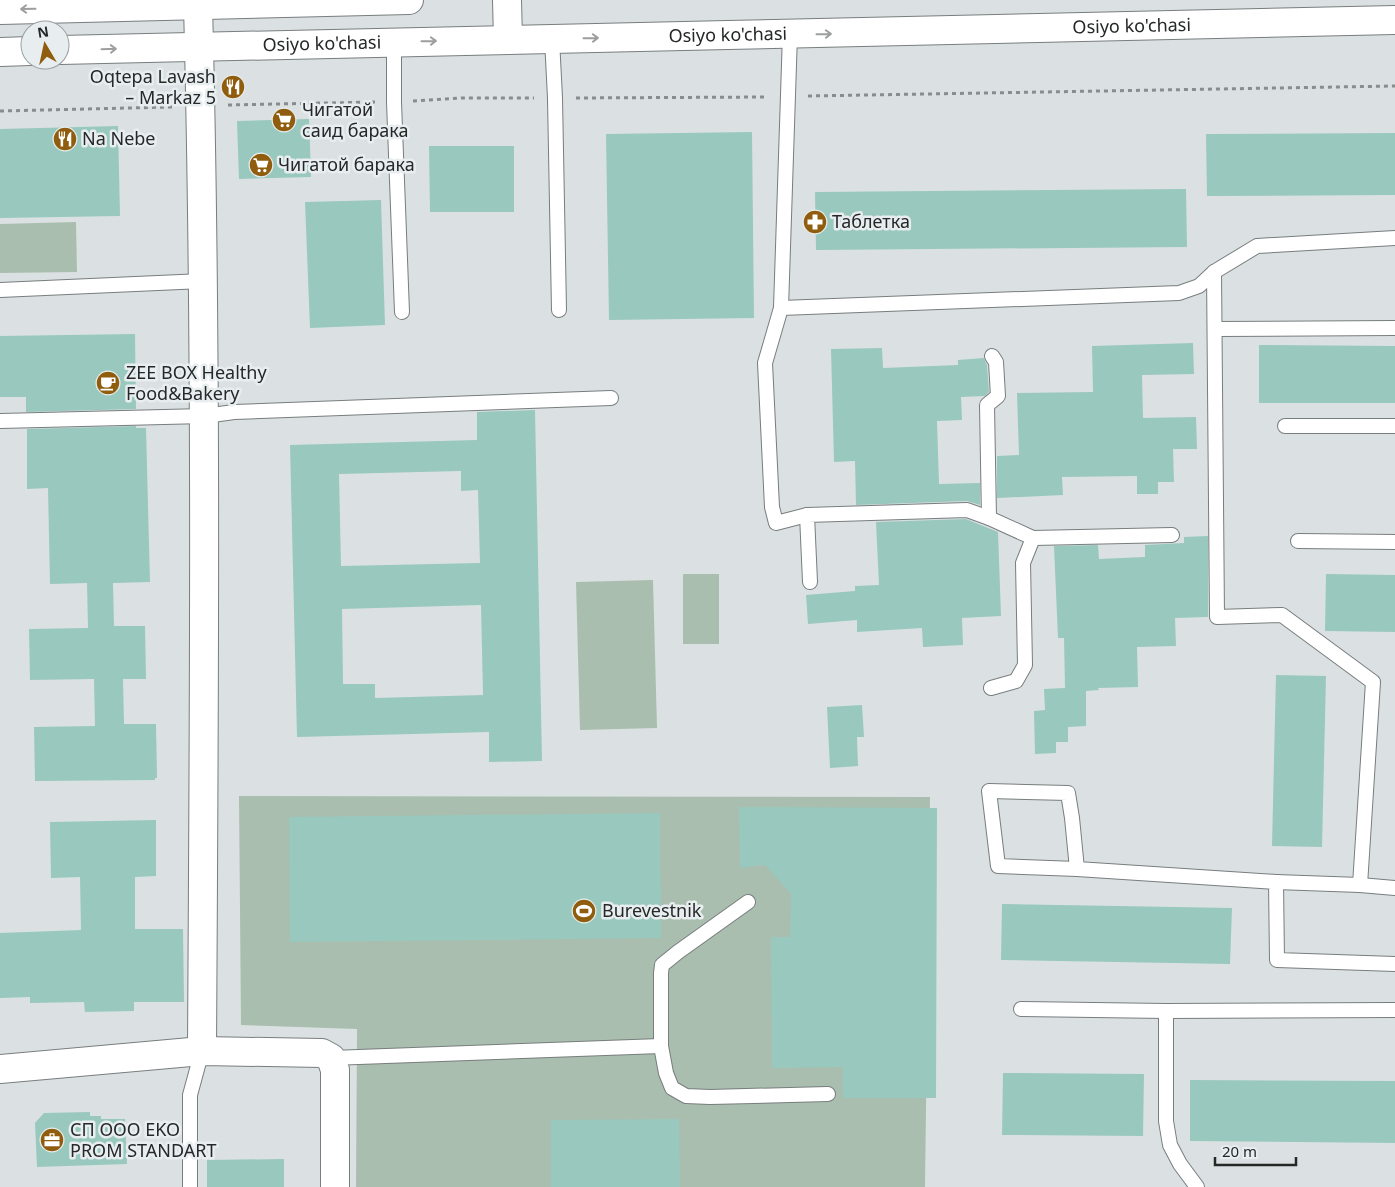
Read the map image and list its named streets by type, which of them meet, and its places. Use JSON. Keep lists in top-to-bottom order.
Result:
{
  "streets": {
    "main road": ["Osiyo ko'chasi"]
  },
  "one_way": ["Osiyo ko'chasi"],
  "places": {
    "restaurant": ["Oqtepa Lavash – Markaz 5", "Na Nebe"],
    "supermarket": ["Чигатой саид барака", "Чигатой барака"],
    "pharmacy": ["Таблетка"],
    "cafe": ["ZEE BOX Healthy Food&Bakery"],
    "sports": ["Burevestnik"],
    "office": ["СП ООО EKO PROM STANDART"]
  },
  "scale_bar": "20 m",
  "north": "top"
}
